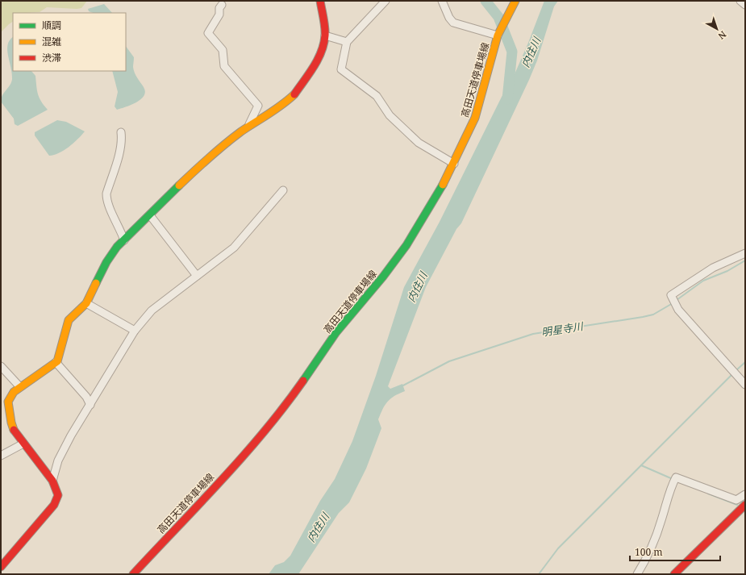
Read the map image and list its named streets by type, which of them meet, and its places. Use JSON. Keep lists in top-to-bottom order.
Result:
{
  "streets": {
    "main road": ["高田天道停車場線"]
  },
  "water": ["内住川", "明星寺川"],
  "legend": ["順調", "混雑", "渋滞"],
  "scale_bar": "100 m",
  "north": "bottom right"
}
